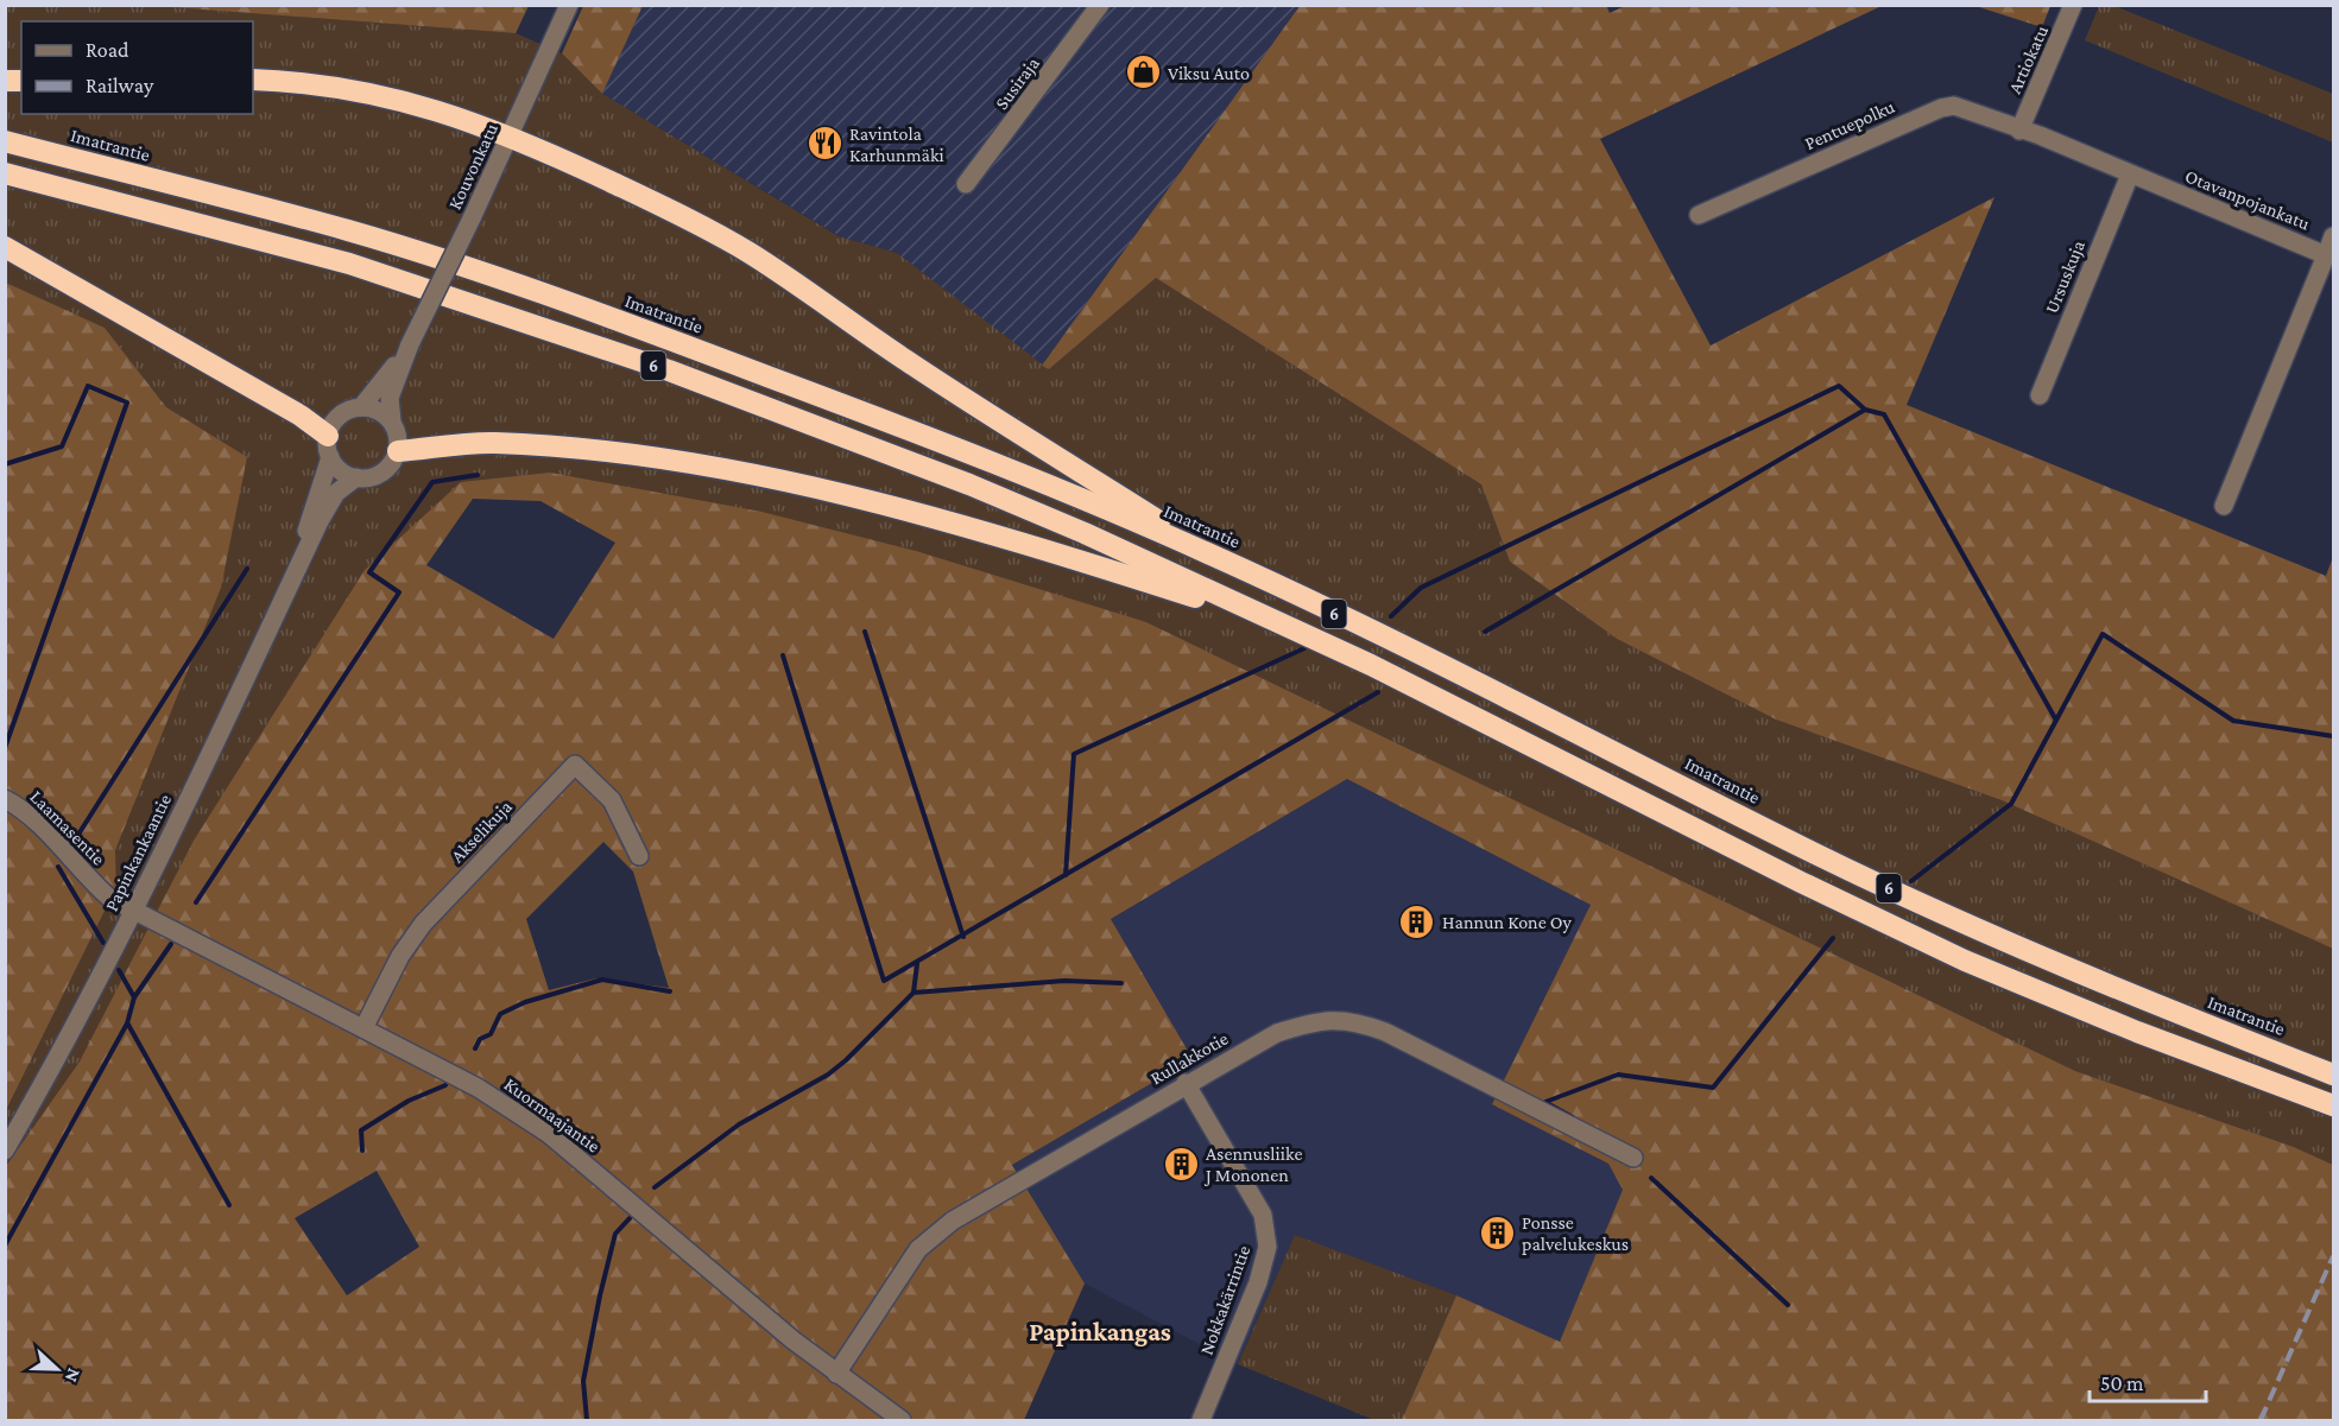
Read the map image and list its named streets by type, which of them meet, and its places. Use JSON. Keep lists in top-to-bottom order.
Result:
{
  "streets": {
    "highway": ["Imatrantie", "6"],
    "street": [
      "Artiokatu",
      "Susiraja",
      "Pentuepolku",
      "Kouvonkatu",
      "Otavanpojankatu",
      "Ursuskuja",
      "Laamasentie",
      "Akselikuja",
      "Papinkankaantie",
      "Rullakkotie",
      "Kuormaajantie",
      "Nokkakärrintie"
    ]
  },
  "crossings": [
    ["Artiokatu", "Pentuepolku"],
    ["Artiokatu", "Otavanpojankatu"],
    ["Pentuepolku", "Otavanpojankatu"],
    ["Kouvonkatu", "Papinkankaantie"],
    ["Otavanpojankatu", "Ursuskuja"],
    ["Laamasentie", "Papinkankaantie"],
    ["Laamasentie", "Kuormaajantie"],
    ["Akselikuja", "Kuormaajantie"],
    ["Papinkankaantie", "Kuormaajantie"],
    ["Rullakkotie", "Kuormaajantie"],
    ["Rullakkotie", "Nokkakärrintie"]
  ],
  "districts": ["Papinkangas"],
  "places": {
    "shop": ["Viksu Auto"],
    "restaurant": ["Ravintola Karhunmäki"],
    "building": ["Hannun Kone Oy", "Asennusliike J Mononen", "Ponsse palvelukeskus"]
  },
  "legend": ["Road", "Railway"],
  "scale_bar": "50 m",
  "north": "right"
}
